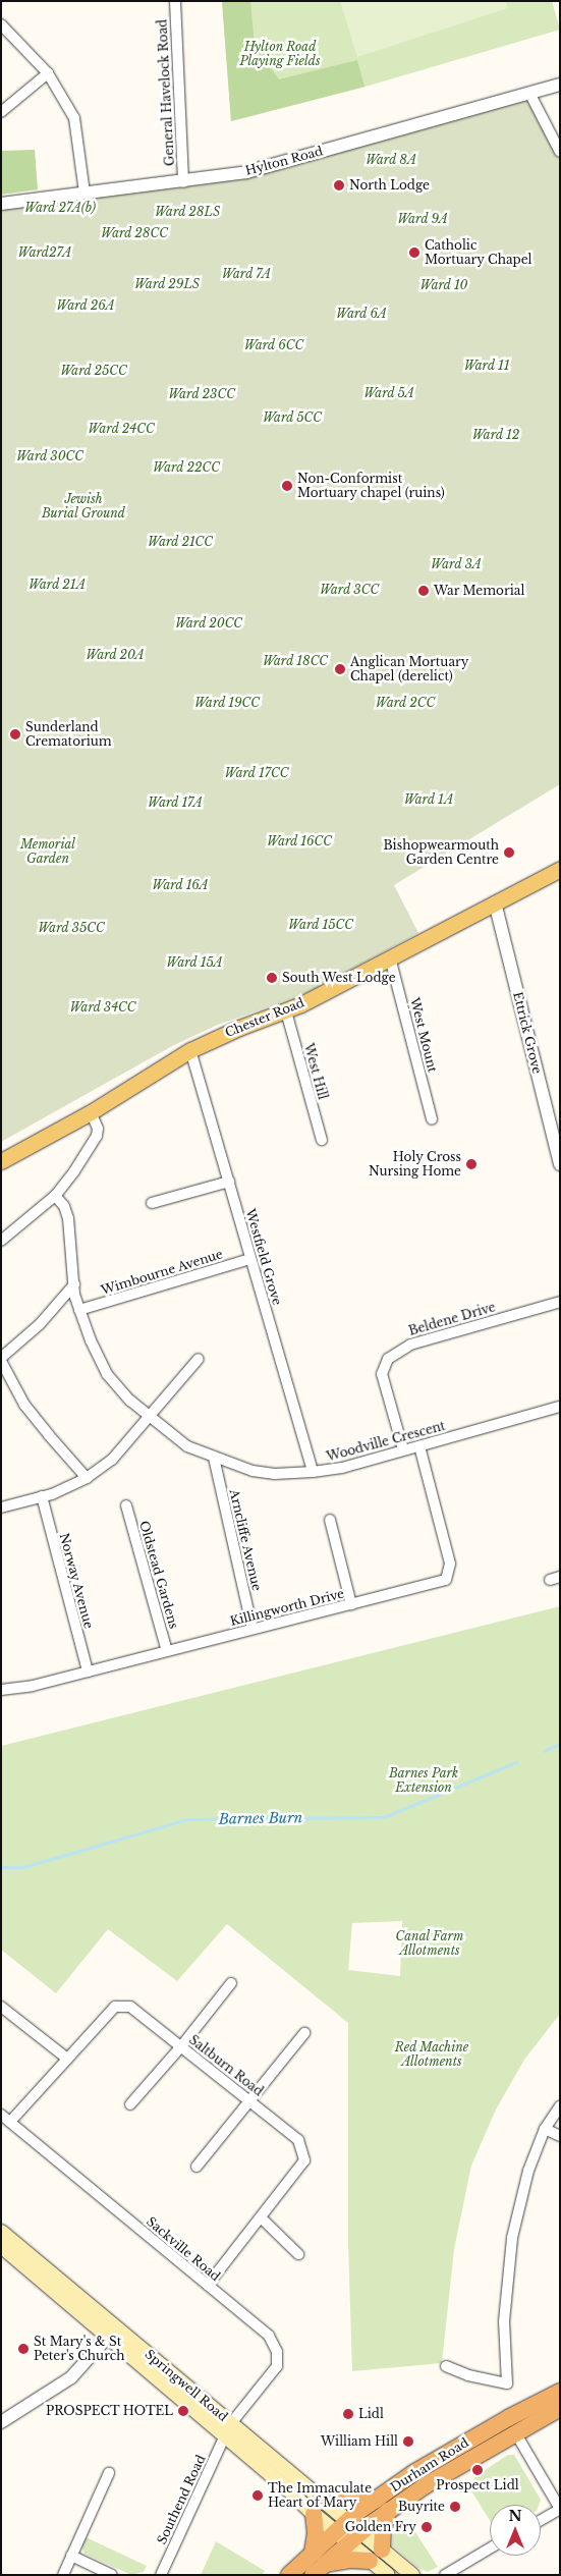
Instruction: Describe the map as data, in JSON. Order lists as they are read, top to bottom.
{
  "streets": {
    "highway": ["Durham Road"],
    "main road": ["Chester Road", "Springwell Road"],
    "street": [
      "General Havelock Road",
      "Hylton Road",
      "Ettrick Grove",
      "West Mount",
      "West Hill",
      "Westfield Grove",
      "Wimbourne Avenue",
      "Beldene Drive",
      "Woodville Crescent",
      "Arncliffe Avenue",
      "Oldstead Gardens",
      "Norway Avenue",
      "Killingworth Drive",
      "Saltburn Road",
      "Sackville Road",
      "Southend Road"
    ]
  },
  "crossings": [
    ["General Havelock Road", "Hylton Road"],
    ["Chester Road", "Ettrick Grove"],
    ["Chester Road", "West Mount"],
    ["Chester Road", "West Hill"],
    ["Chester Road", "Westfield Grove"],
    ["Westfield Grove", "Wimbourne Avenue"],
    ["Westfield Grove", "Woodville Crescent"],
    ["Wimbourne Avenue", "Woodville Crescent"],
    ["Beldene Drive", "Woodville Crescent"],
    ["Woodville Crescent", "Arncliffe Avenue"],
    ["Woodville Crescent", "Killingworth Drive"],
    ["Arncliffe Avenue", "Killingworth Drive"],
    ["Oldstead Gardens", "Killingworth Drive"],
    ["Norway Avenue", "Killingworth Drive"],
    ["Saltburn Road", "Sackville Road"],
    ["Sackville Road", "Springwell Road"],
    ["Sackville Road", "Southend Road"],
    ["Springwell Road", "Durham Road"],
    ["Springwell Road", "Southend Road"]
  ],
  "water": ["Barnes Burn"],
  "parks": [
    "Hylton Road Playing Fields",
    "Ward 8A",
    "Ward 27A(b)",
    "Ward 28LS",
    "Ward 9A",
    "Ward 28CC",
    "Ward27A",
    "Ward 7A",
    "Ward 29LS",
    "Ward 10",
    "Ward 26A",
    "Ward 6A",
    "Ward 6CC",
    "Ward 11",
    "Ward 25CC",
    "Ward 5A",
    "Ward 23CC",
    "Ward 5CC",
    "Ward 24CC",
    "Ward 12",
    "Ward 30CC",
    "Ward 22CC",
    "Jewish Burial Ground",
    "Ward 21CC",
    "Ward 3A",
    "Ward 21A",
    "Ward 3CC",
    "Ward 20CC",
    "Ward 20A",
    "Ward 18CC",
    "Ward 19CC",
    "Ward 2CC",
    "Ward 17CC",
    "Ward 1A",
    "Ward 17A",
    "Ward 16CC",
    "Memorial Garden",
    "Ward 16A",
    "Ward 15CC",
    "Ward 35CC",
    "Ward 15A",
    "Ward 34CC",
    "Barnes Park Extension",
    "Canal Farm Allotments",
    "Red Machine Allotments"
  ],
  "places": [
    "North Lodge",
    "Catholic Mortuary Chapel",
    "Non-Conformist Mortuary chapel (ruins)",
    "War Memorial",
    "Anglican Mortuary Chapel (derelict)",
    "Sunderland Crematorium",
    "Bishopwearmouth Garden Centre",
    "South West Lodge",
    "Holy Cross Nursing Home",
    "St Mary's & St Peter's Church",
    "PROSPECT HOTEL",
    "Lidl",
    "William Hill",
    "Prospect Lidl",
    "The Immaculate Heart of Mary",
    "Buyrite",
    "Golden Fry"
  ],
  "north": "top"
}
